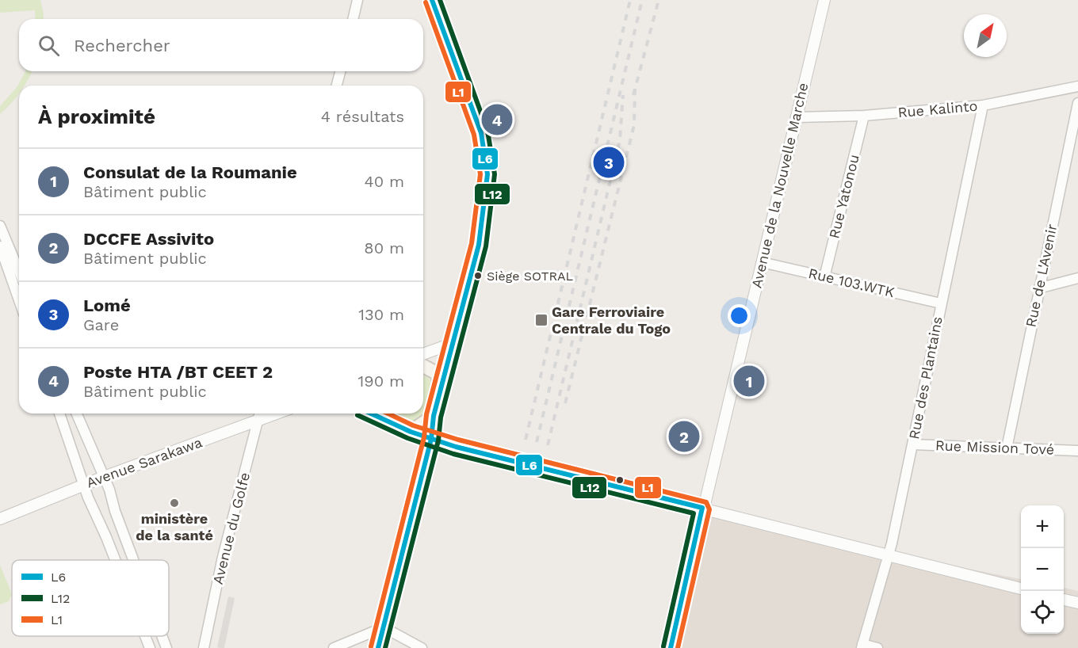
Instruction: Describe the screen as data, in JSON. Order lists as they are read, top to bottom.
{
  "streets": {
    "street": [
      "Rue Kalinto",
      "Avenue de la Nouvelle Marche",
      "Rue Yatonou",
      "Rue de L'Avenir",
      "Rue 103.WTK",
      "Rue des Plantains",
      "Rue Mission Tové",
      "Avenue Sarakawa",
      "Avenue du Golfe"
    ]
  },
  "crossings": [
    ["Rue Kalinto", "Avenue de la Nouvelle Marche"],
    ["Rue Kalinto", "Rue Yatonou"],
    ["Rue Kalinto", "Rue des Plantains"],
    ["Avenue de la Nouvelle Marche", "Rue 103.WTK"],
    ["Rue Yatonou", "Rue 103.WTK"],
    ["Rue de L'Avenir", "Rue Mission Tové"],
    ["Rue 103.WTK", "Rue des Plantains"],
    ["Rue des Plantains", "Rue Mission Tové"],
    ["Avenue Sarakawa", "Avenue du Golfe"]
  ],
  "places": {
    "other": ["Siège SOTRAL", "ministère de la santé"],
    "transit": ["Gare Ferroviaire Centrale du Togo"]
  },
  "lines": ["transit line L6", "transit line L12", "transit line L1"],
  "legend": ["L6", "L12", "L1"],
  "north": "top right",
  "page": {
    "search": "Rechercher",
    "heading": ["À proximité", "4 résultats"],
    "pins": [
      "4",
      "3",
      "1",
      "2"
    ],
    "list": [
      {
        "mark": "1",
        "name": "Consulat de la Roumanie",
        "note": "Bâtiment public",
        "value": "40 m"
      },
      {
        "mark": "2",
        "name": "DCCFE Assivito",
        "note": "Bâtiment public",
        "value": "80 m"
      },
      {
        "mark": "3",
        "name": "Lomé",
        "note": "Gare",
        "value": "130 m"
      },
      {
        "mark": "4",
        "name": "Poste HTA /BT CEET 2",
        "note": "Bâtiment public",
        "value": "190 m"
      }
    ],
    "map_buttons": ["+", "−"]
  }
}
